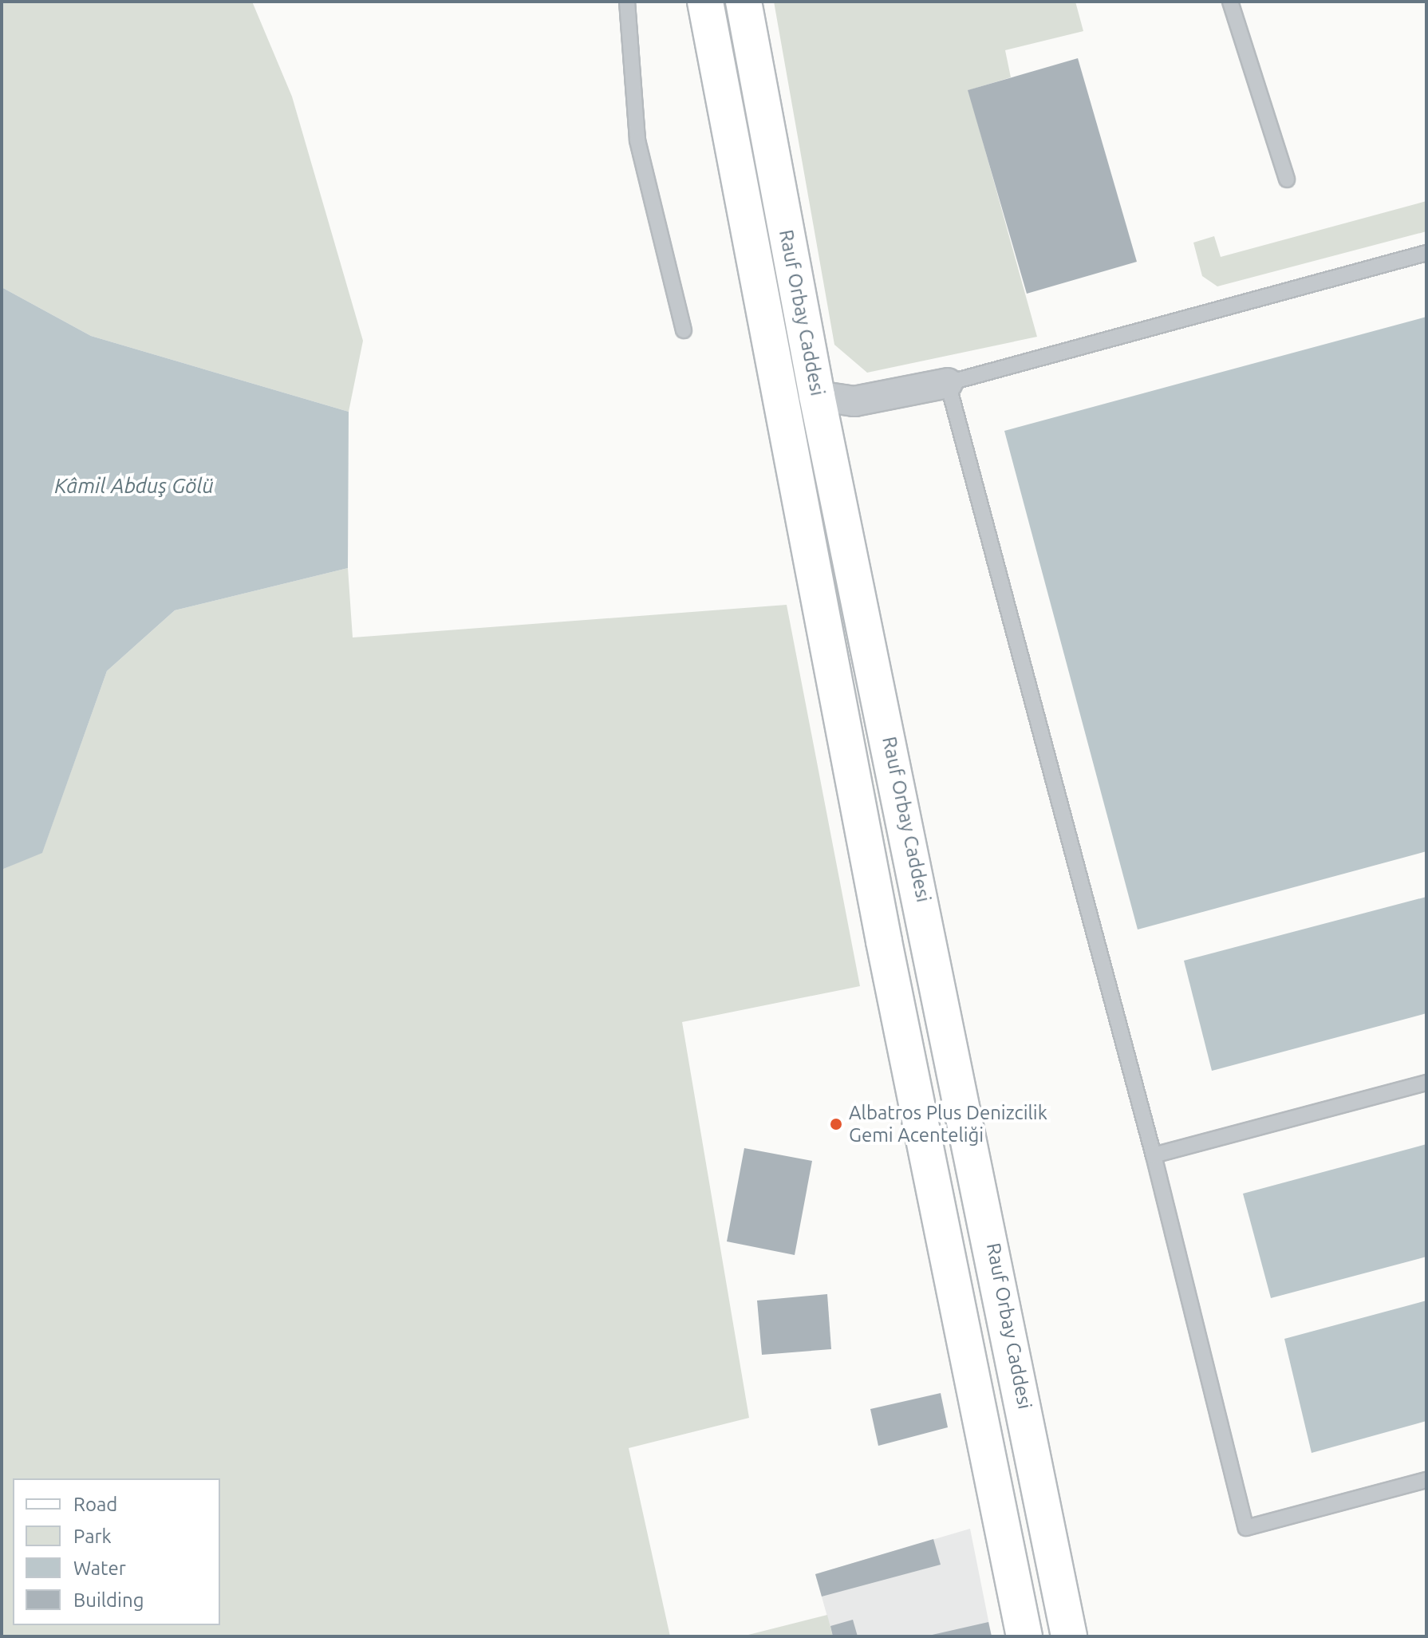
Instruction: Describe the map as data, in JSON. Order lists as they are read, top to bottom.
{
  "streets": {
    "main road": ["Rauf Orbay Caddesi"]
  },
  "water": ["Kâmil Abduş Gölü"],
  "places": ["Albatros Plus Denizcilik Gemi Acenteliği"],
  "legend": [
    "Road",
    "Park",
    "Water",
    "Building"
  ]
}
